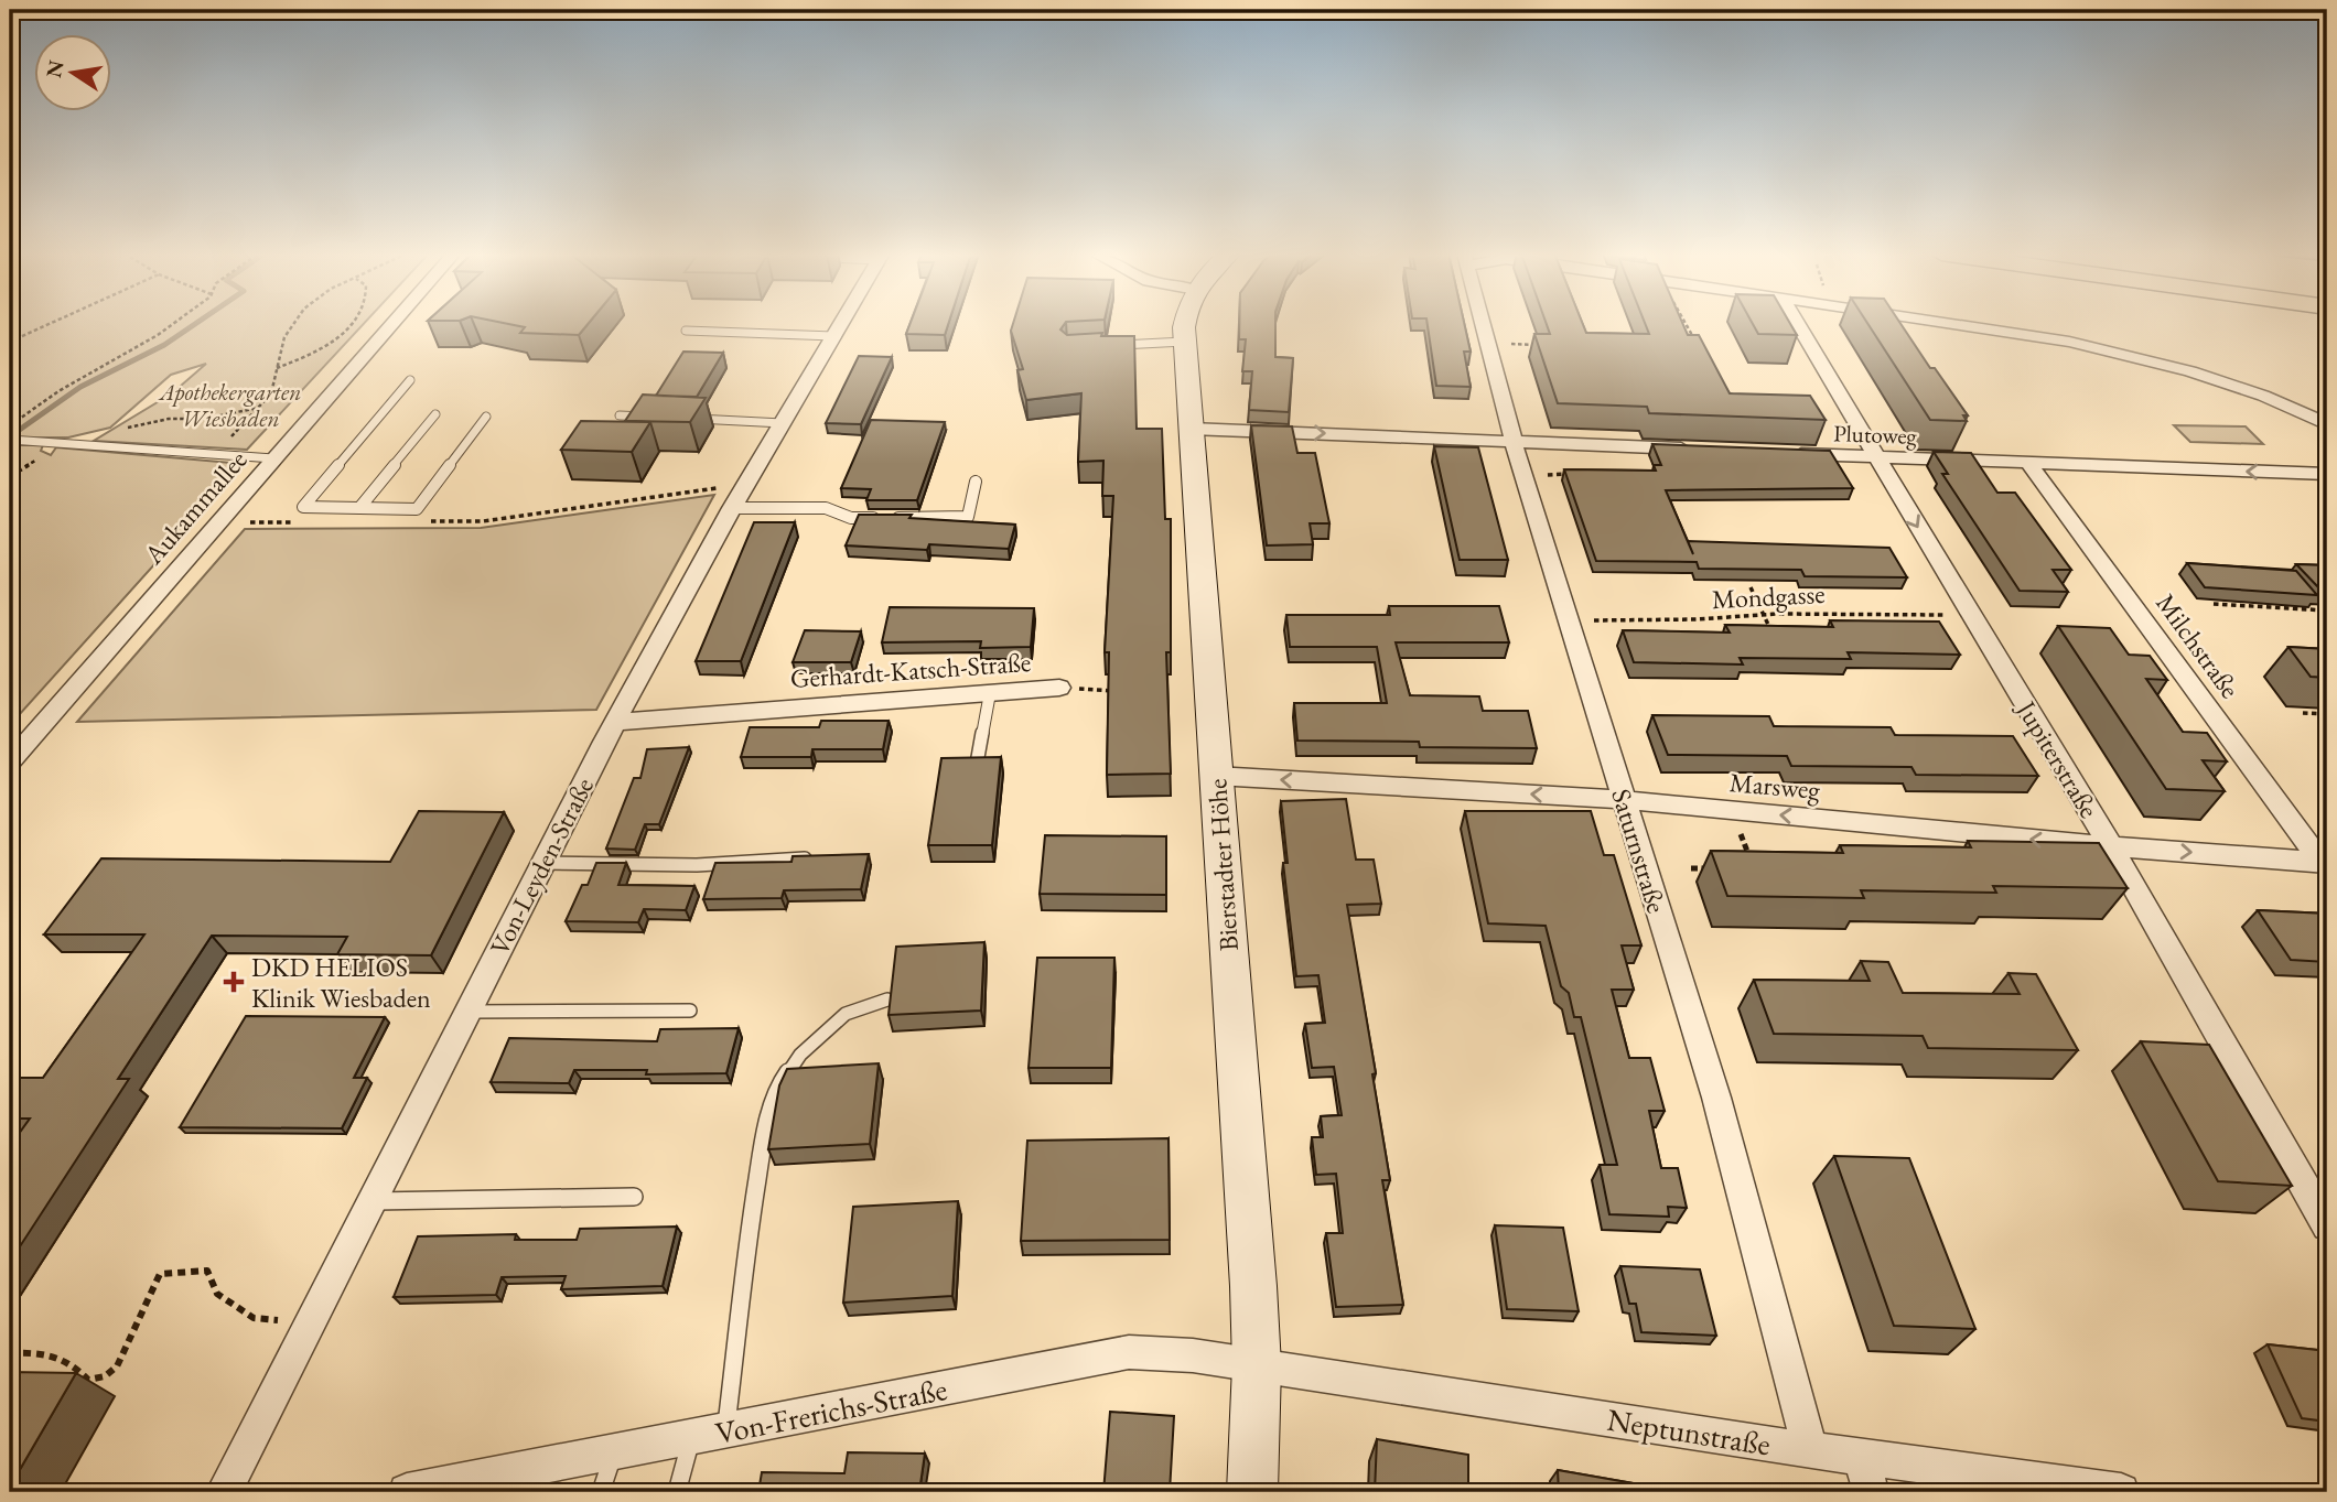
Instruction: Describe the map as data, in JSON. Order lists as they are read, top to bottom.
{
  "streets": {
    "main road": ["Bierstadter Höhe"],
    "street": [
      "Plutoweg",
      "Aukammallee",
      "Milchstraße",
      "Gerhardt-Katsch-Straße",
      "Jupiterstraße",
      "Marsweg",
      "Saturnstraße",
      "Von-Leyden-Straße",
      "Von-Frerichs-Straße",
      "Neptunstraße"
    ],
    "path": ["Mondgasse"]
  },
  "crossings": [
    ["Plutoweg", "Milchstraße"],
    ["Plutoweg", "Jupiterstraße"],
    ["Mondgasse", "Jupiterstraße"],
    ["Mondgasse", "Saturnstraße"],
    ["Milchstraße", "Marsweg"],
    ["Gerhardt-Katsch-Straße", "Von-Leyden-Straße"],
    ["Jupiterstraße", "Marsweg"],
    ["Marsweg", "Saturnstraße"],
    ["Marsweg", "Bierstadter Höhe"],
    ["Saturnstraße", "Neptunstraße"],
    ["Bierstadter Höhe", "Von-Frerichs-Straße"],
    ["Bierstadter Höhe", "Neptunstraße"],
    ["Von-Frerichs-Straße", "Neptunstraße"]
  ],
  "parks": ["Apothekergarten Wiesbaden"],
  "places": {
    "health": ["DKD HELIOS Klinik Wiesbaden"]
  },
  "north": "left"
}
